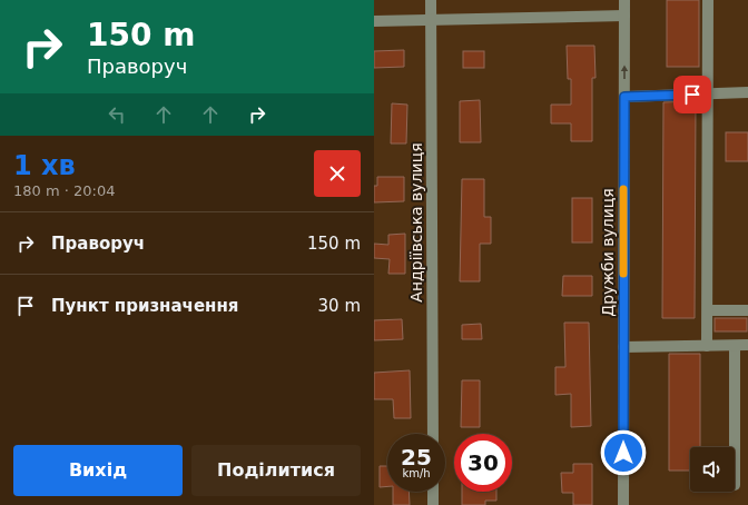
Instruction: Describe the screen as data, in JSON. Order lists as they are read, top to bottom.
{
  "streets": {
    "street": ["Андріївська вулиця", "Дружби вулиця"]
  },
  "page": {
    "turn": ["150 m", "Праворуч"],
    "heading": ["1 хв", "180 m · 20:04"],
    "list": [
      {
        "name": "Праворуч",
        "value": "150 m"
      },
      {
        "name": "Пункт призначення",
        "value": "30 m"
      }
    ],
    "speed": "25 km/h",
    "limit": "30",
    "buttons": ["Вихід", "Поділитися"]
  }
}
